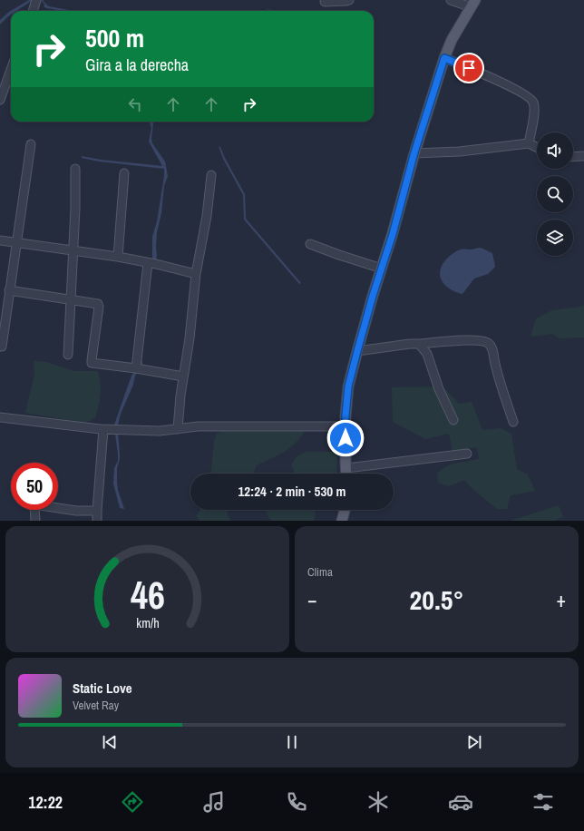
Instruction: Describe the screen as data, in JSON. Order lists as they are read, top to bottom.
{
  "page": {
    "turn": ["500 m", "Gira a la derecha"],
    "limit": "50",
    "trip": "12:24 · 2 min · 530 m",
    "tile": "Clima",
    "heat": ["−", "20.5°", "+"],
    "song": ["Static Love", "Velvet Ray"],
    "tabs": "12:22",
    "gauge": ["46", "km/h"]
  }
}
